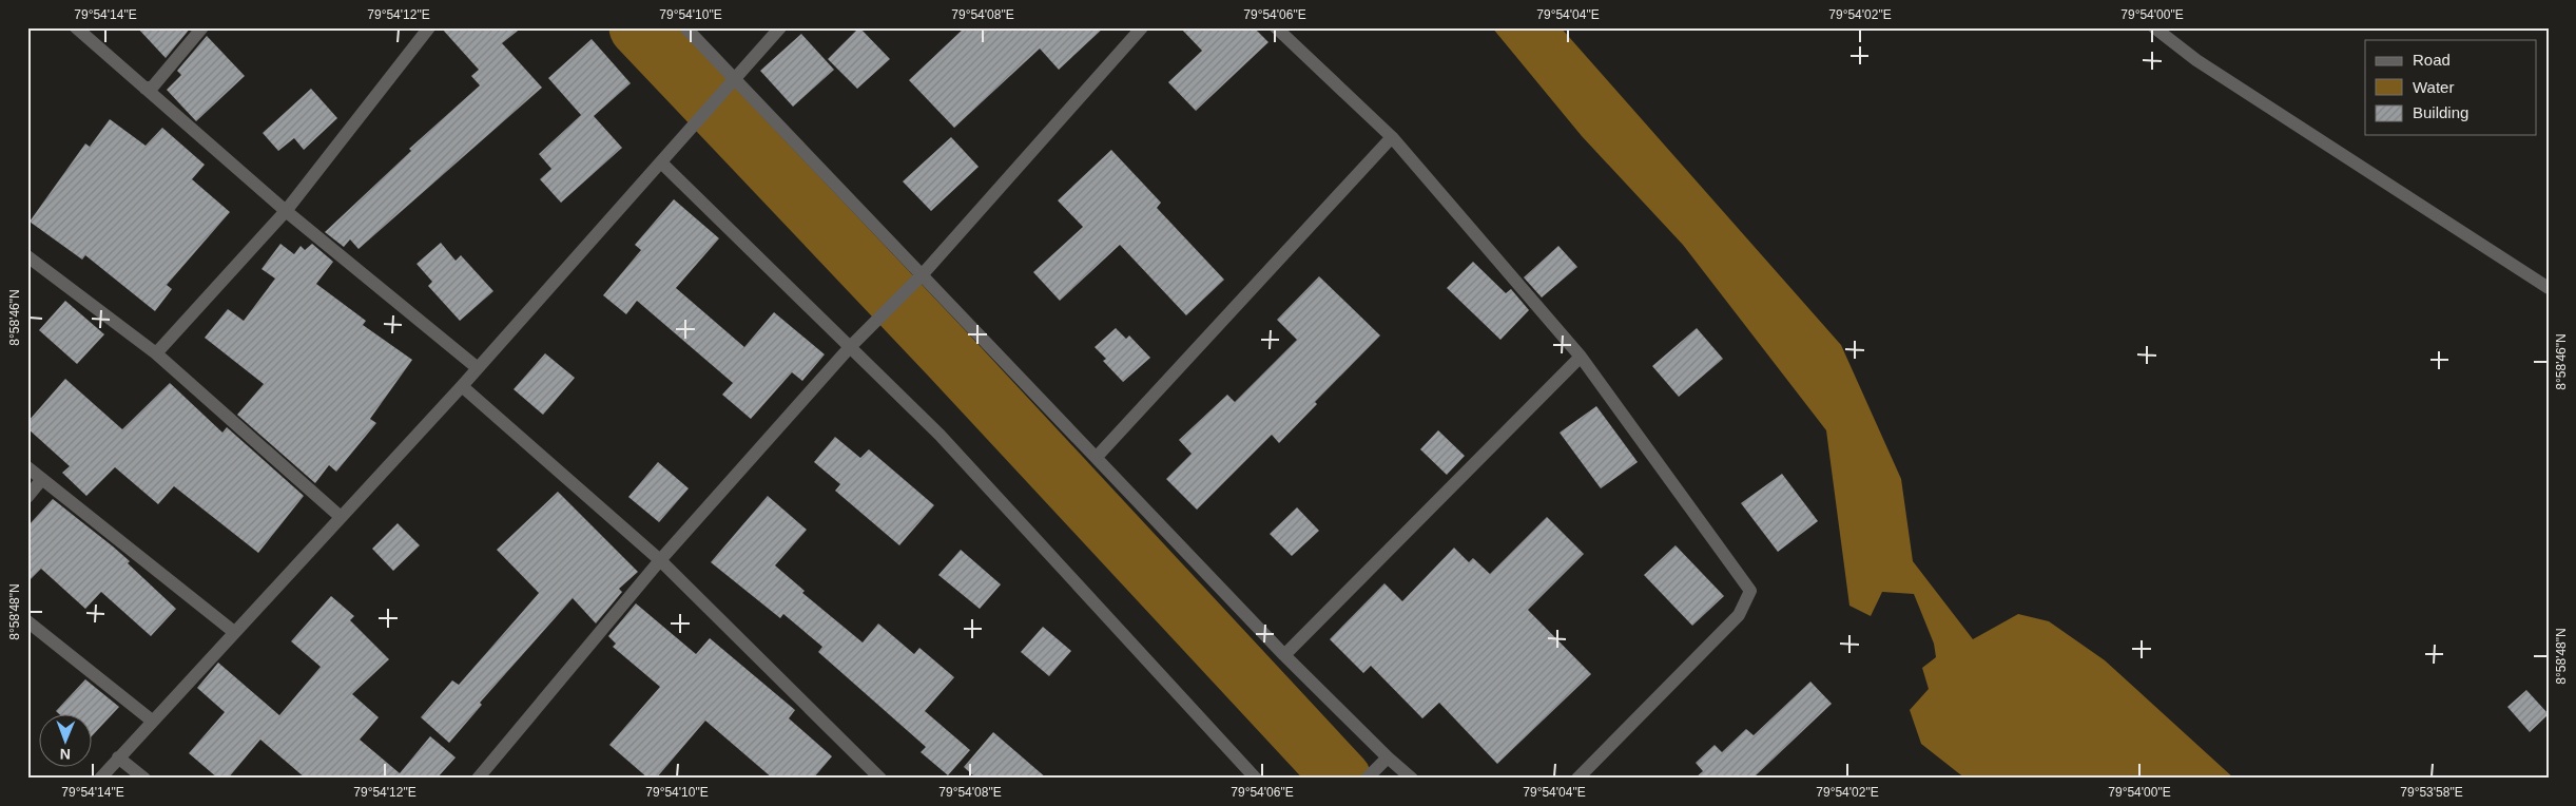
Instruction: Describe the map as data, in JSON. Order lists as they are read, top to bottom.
{
  "legend": ["Road", "Water", "Building"],
  "north": "bottom",
  "coordinates": [
    "79°54'14\"E",
    "79°54'12\"E",
    "79°54'10\"E",
    "79°54'08\"E",
    "79°54'06\"E",
    "79°54'04\"E",
    "79°54'02\"E",
    "79°54'00\"E",
    "8°58'46\"N",
    "8°58'48\"N",
    "79°53'58\"E"
  ]
}
